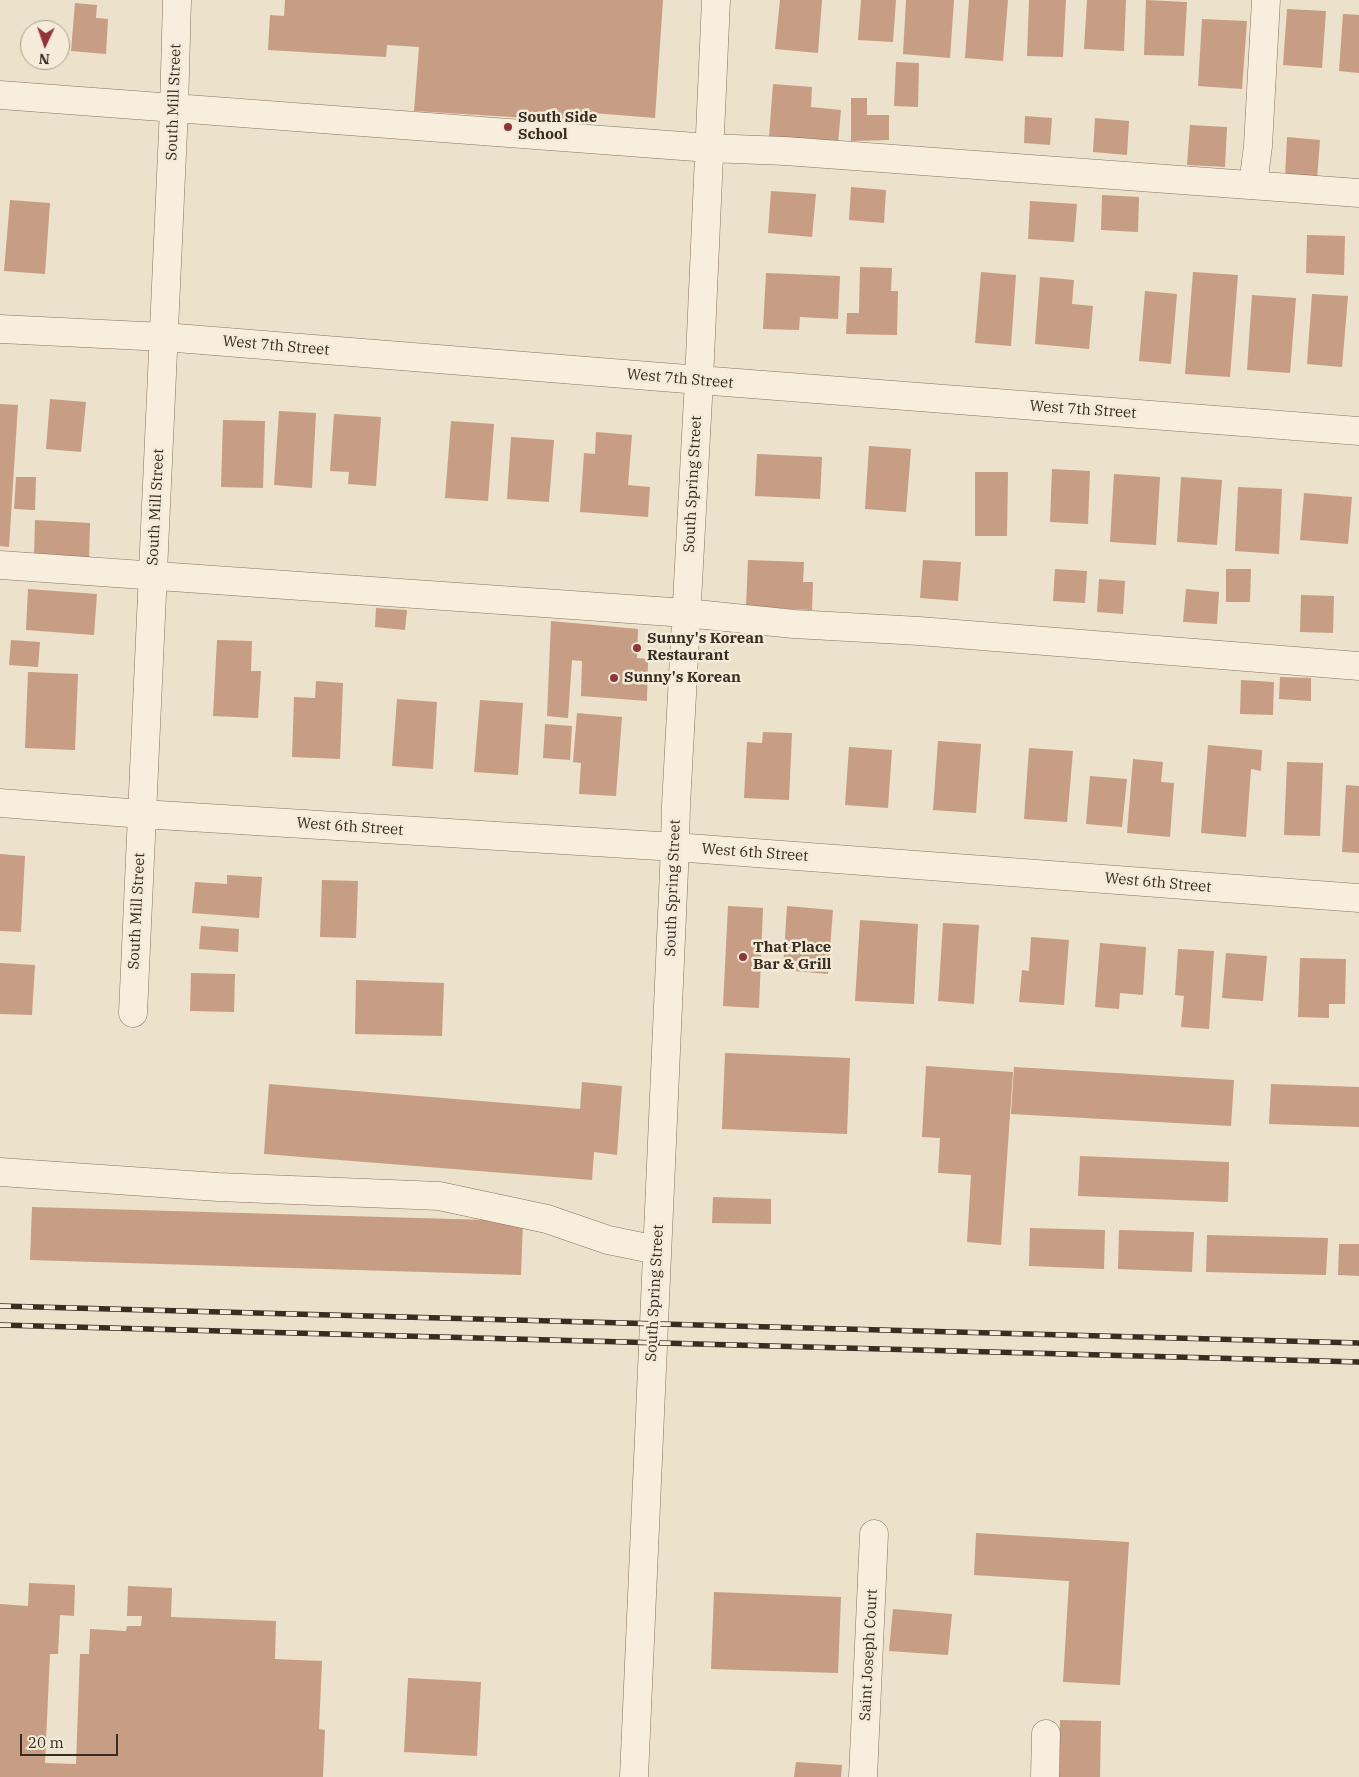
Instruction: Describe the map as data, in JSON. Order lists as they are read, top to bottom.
{
  "streets": {
    "street": [
      "South Mill Street",
      "West 7th Street",
      "South Spring Street",
      "West 6th Street",
      "Saint Joseph Court"
    ]
  },
  "crossings": [
    ["South Mill Street", "West 7th Street"],
    ["South Mill Street", "West 6th Street"],
    ["West 7th Street", "South Spring Street"],
    ["South Spring Street", "West 6th Street"]
  ],
  "places": [
    "South Side School",
    "Sunny's Korean Restaurant",
    "Sunny's Korean",
    "That Place Bar & Grill"
  ],
  "scale_bar": "20 m",
  "north": "bottom"
}
